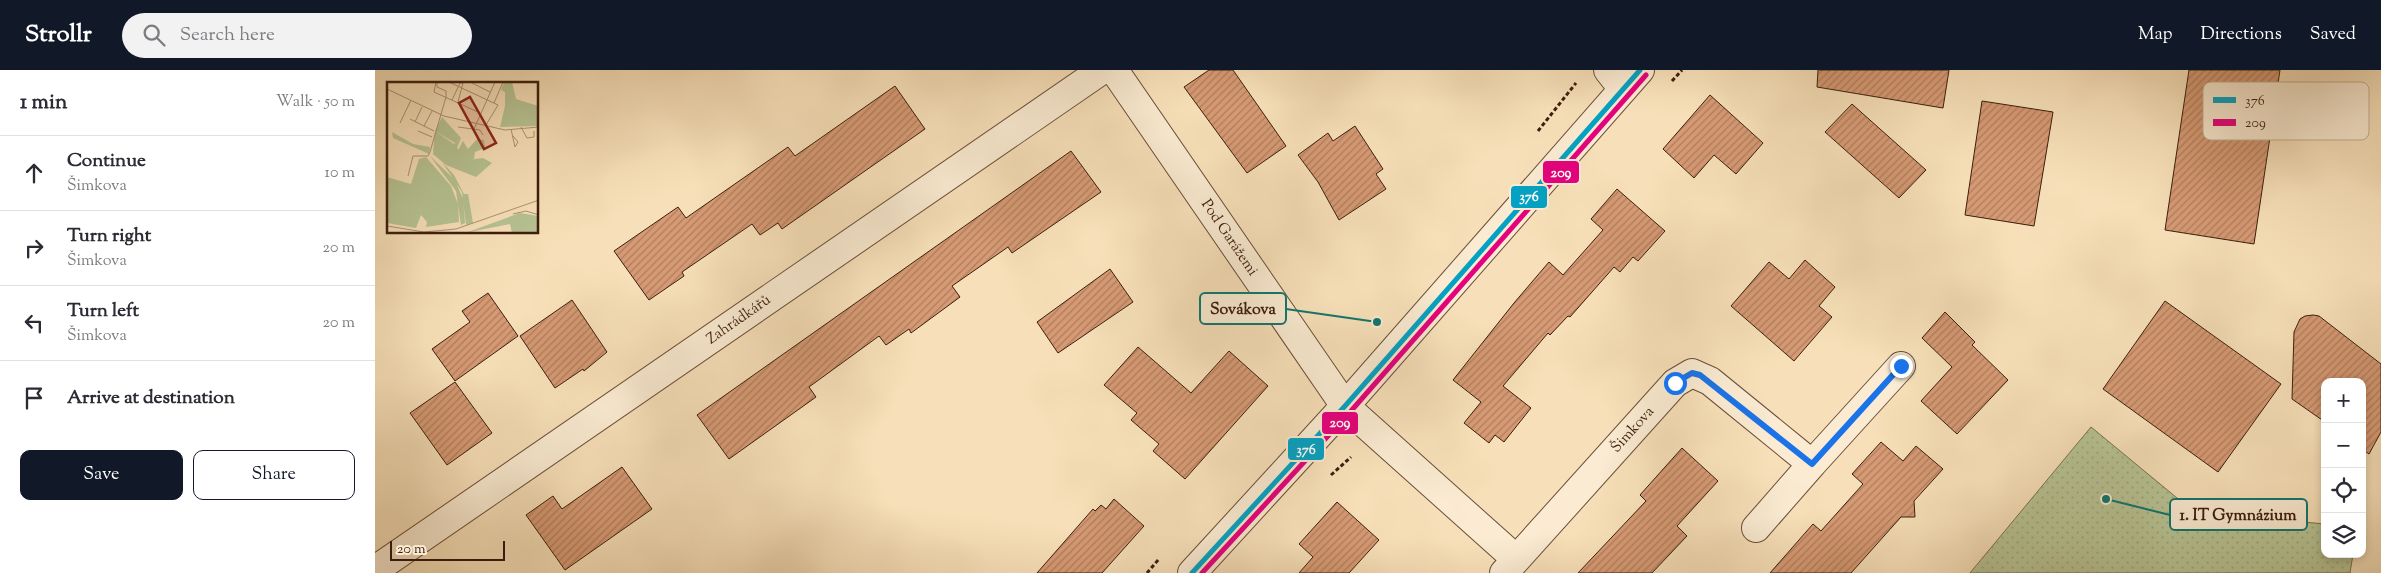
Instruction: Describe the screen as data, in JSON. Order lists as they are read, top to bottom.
{
  "streets": {
    "street": ["Pod Garážemi", "Zahrádkářů", "Šimkova"]
  },
  "crossings": [
    ["Pod Garážemi", "Šimkova"]
  ],
  "places": ["Sovákova", "1. IT Gymnázium"],
  "lines": ["transit line 376", "transit line 209"],
  "legend": ["376", "209"],
  "scale_bar": "20 m",
  "page": {
    "header": "Strollr",
    "search": "Search here",
    "nav": ["Map", "Directions", "Saved"],
    "heading": ["1 min", "Walk · 50 m"],
    "list": [
      ["Continue", "Šimkova", "10 m"],
      ["Turn right", "Šimkova", "20 m"],
      ["Turn left", "Šimkova", "20 m"],
      "Arrive at destination"
    ],
    "map_buttons": ["+", "−"],
    "buttons": ["Save", "Share"],
    "scale": "20 m"
  }
}
